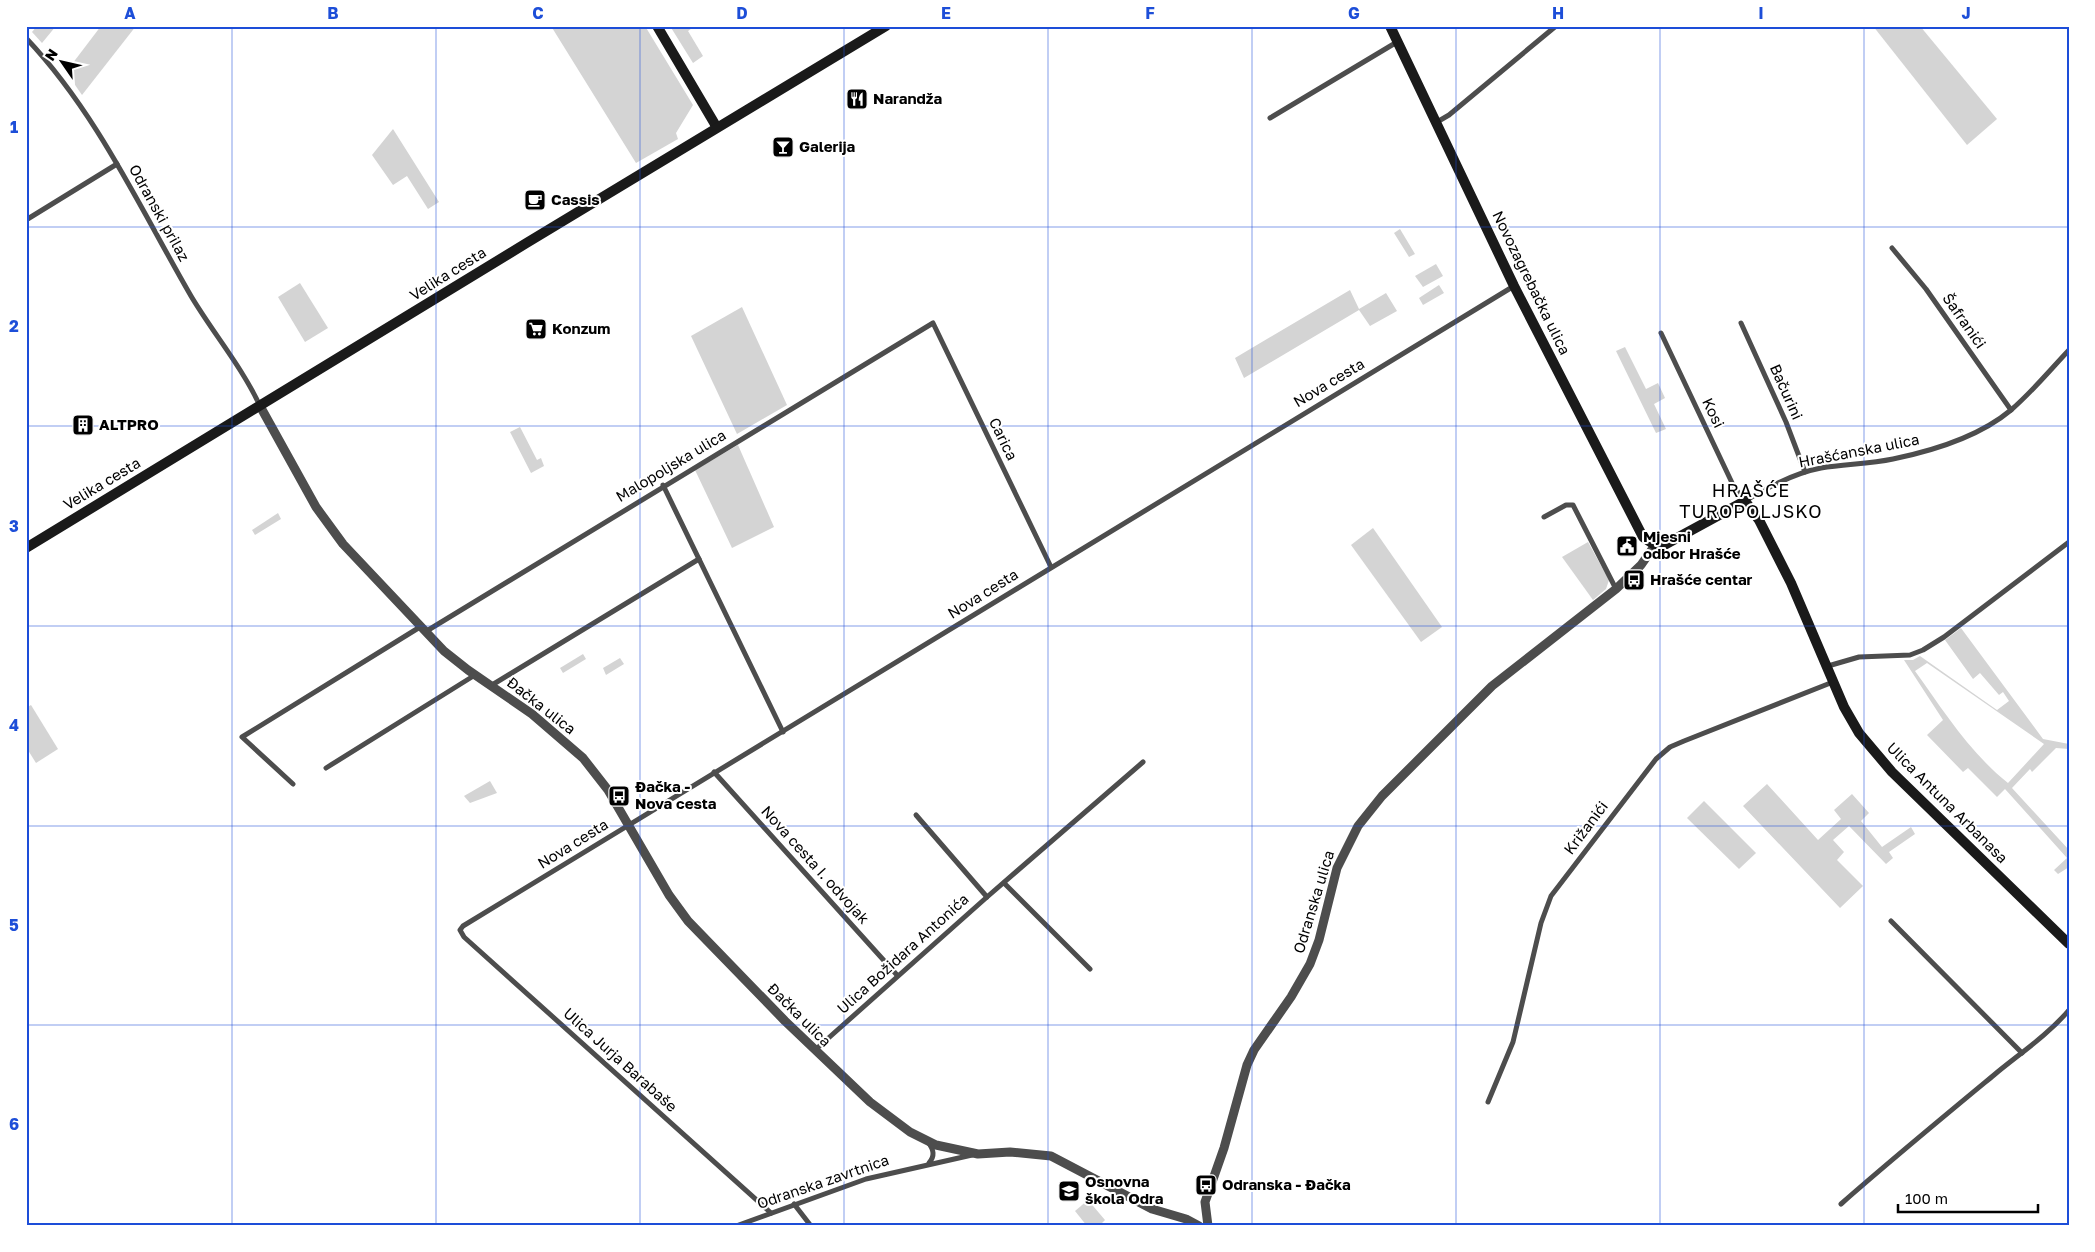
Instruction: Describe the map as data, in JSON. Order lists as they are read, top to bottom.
{
  "streets": {
    "main road": ["Velika cesta", "Novozagrebačka ulica", "Ulica Antuna Arbanasa"],
    "street": [
      "Odranski prilaz",
      "Šafranići",
      "Nova cesta",
      "Bačurini",
      "Kosi",
      "Carica",
      "Hrašćanska ulica",
      "Malopoljska ulica",
      "Đačka ulica",
      "Križanići",
      "Nova cesta I. odvojak",
      "Odranska ulica",
      "Ulica Božidara Antonića",
      "Ulica Jurja Barabaše",
      "Odranska zavrtnica"
    ]
  },
  "crossings": [
    ["Odranski prilaz", "Velika cesta"],
    ["Odranski prilaz", "Đačka ulica"],
    ["Velika cesta", "Đačka ulica"],
    ["Novozagrebačka ulica", "Nova cesta"],
    ["Novozagrebačka ulica", "Odranska ulica"],
    ["Šafranići", "Hrašćanska ulica"],
    ["Nova cesta", "Carica"],
    ["Nova cesta", "Đačka ulica"],
    ["Nova cesta", "Nova cesta I. odvojak"],
    ["Nova cesta", "Ulica Jurja Barabaše"],
    ["Bačurini", "Hrašćanska ulica"],
    ["Kosi", "Hrašćanska ulica"],
    ["Kosi", "Ulica Antuna Arbanasa"],
    ["Carica", "Malopoljska ulica"],
    ["Hrašćanska ulica", "Ulica Antuna Arbanasa"],
    ["Malopoljska ulica", "Đačka ulica"],
    ["Đačka ulica", "Ulica Božidara Antonića"],
    ["Đačka ulica", "Odranska zavrtnica"],
    ["Ulica Antuna Arbanasa", "Križanići"],
    ["Nova cesta I. odvojak", "Ulica Božidara Antonića"],
    ["Ulica Jurja Barabaše", "Odranska zavrtnica"]
  ],
  "districts": ["HRAŠĆE TUROPOLJSKO"],
  "places": {
    "restaurant": ["Narandža"],
    "bar": ["Galerija"],
    "cafe": ["Cassis"],
    "supermarket": ["Konzum"],
    "building": ["ALTPRO"],
    "public building": ["Mjesni odbor Hrašće"],
    "bus stop": ["Hrašće centar", "Đačka - Nova cesta", "Odranska - Đačka"],
    "school or university": ["Osnovna škola Odra"]
  },
  "scale_bar": "100 m",
  "north": "top left",
  "grid": {
    "columns": [
      "A",
      "B",
      "C",
      "D",
      "E",
      "F",
      "G",
      "H",
      "I",
      "J"
    ],
    "rows": [
      "1",
      "2",
      "3",
      "4",
      "5",
      "6"
    ]
  }
}
